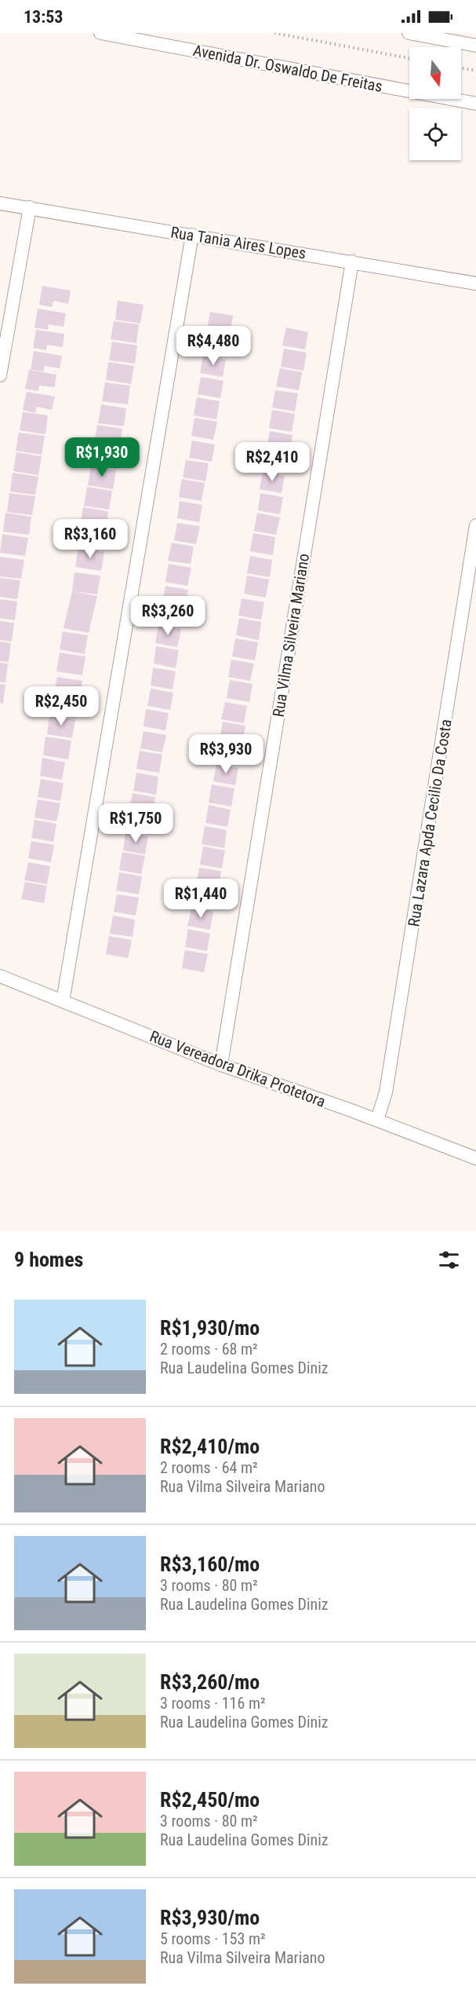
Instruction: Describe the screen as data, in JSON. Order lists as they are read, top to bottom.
{
  "streets": {
    "street": [
      "Avenida Dr. Oswaldo De Freitas",
      "Rua Tania Aires Lopes",
      "Rua Vilma Silveira Mariano",
      "Rua Lazara Apda Cecilio Da Costa",
      "Rua Vereadora Drika Protetora"
    ]
  },
  "crossings": [
    ["Rua Tania Aires Lopes", "Rua Vilma Silveira Mariano"],
    ["Rua Vilma Silveira Mariano", "Rua Vereadora Drika Protetora"],
    ["Rua Lazara Apda Cecilio Da Costa", "Rua Vereadora Drika Protetora"]
  ],
  "north": "bottom",
  "page": {
    "status": "13:53",
    "price": [
      "R$4,480",
      "R$1,930",
      "R$2,410",
      "R$3,160",
      "R$3,260",
      "R$2,450",
      "R$3,930",
      "R$1,750",
      "R$1,440"
    ],
    "heading": "9 homes",
    "list": [
      {
        "name": "R$1,930/mo",
        "note": "2 rooms · 68 m² · Rua Laudelina Gomes Diniz"
      },
      {
        "name": "R$2,410/mo",
        "note": "2 rooms · 64 m² · Rua Vilma Silveira Mariano"
      },
      {
        "name": "R$3,160/mo",
        "note": "3 rooms · 80 m² · Rua Laudelina Gomes Diniz"
      },
      {
        "name": "R$3,260/mo",
        "note": "3 rooms · 116 m² · Rua Laudelina Gomes Diniz"
      },
      {
        "name": "R$2,450/mo",
        "note": "3 rooms · 80 m² · Rua Laudelina Gomes Diniz"
      },
      {
        "name": "R$3,930/mo",
        "note": "5 rooms · 153 m² · Rua Vilma Silveira Mariano"
      }
    ]
  }
}
